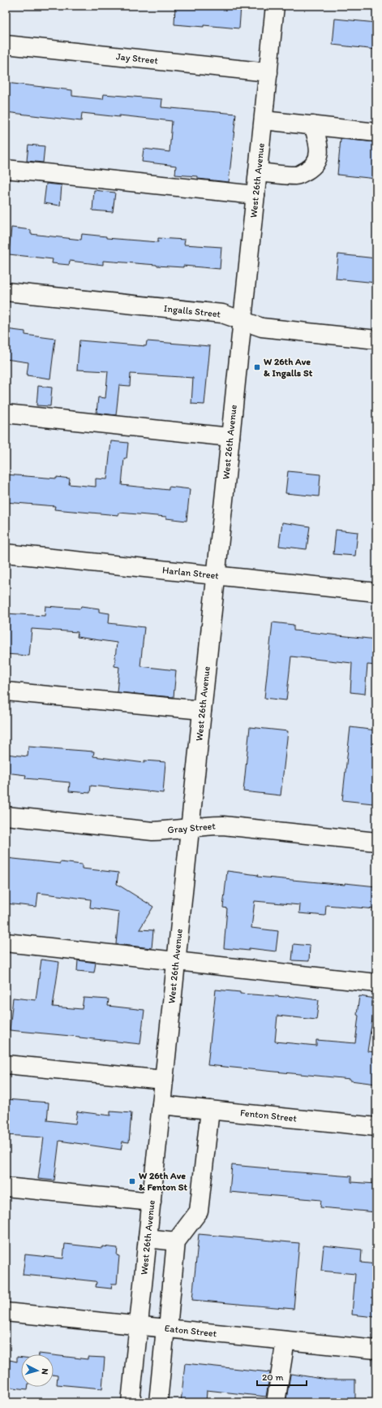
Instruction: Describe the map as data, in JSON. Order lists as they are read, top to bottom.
{
  "streets": {
    "street": [
      "Jay Street",
      "West 26th Avenue",
      "Ingalls Street",
      "Harlan Street",
      "Gray Street",
      "Fenton Street",
      "Eaton Street"
    ]
  },
  "crossings": [
    ["Jay Street", "West 26th Avenue"],
    ["West 26th Avenue", "Ingalls Street"],
    ["West 26th Avenue", "Harlan Street"],
    ["West 26th Avenue", "Gray Street"],
    ["West 26th Avenue", "Fenton Street"],
    ["West 26th Avenue", "Eaton Street"]
  ],
  "places": {
    "transit": ["W 26th Ave & Ingalls St", "W 26th Ave & Fenton St"]
  },
  "scale_bar": "20 m",
  "north": "right"
}
